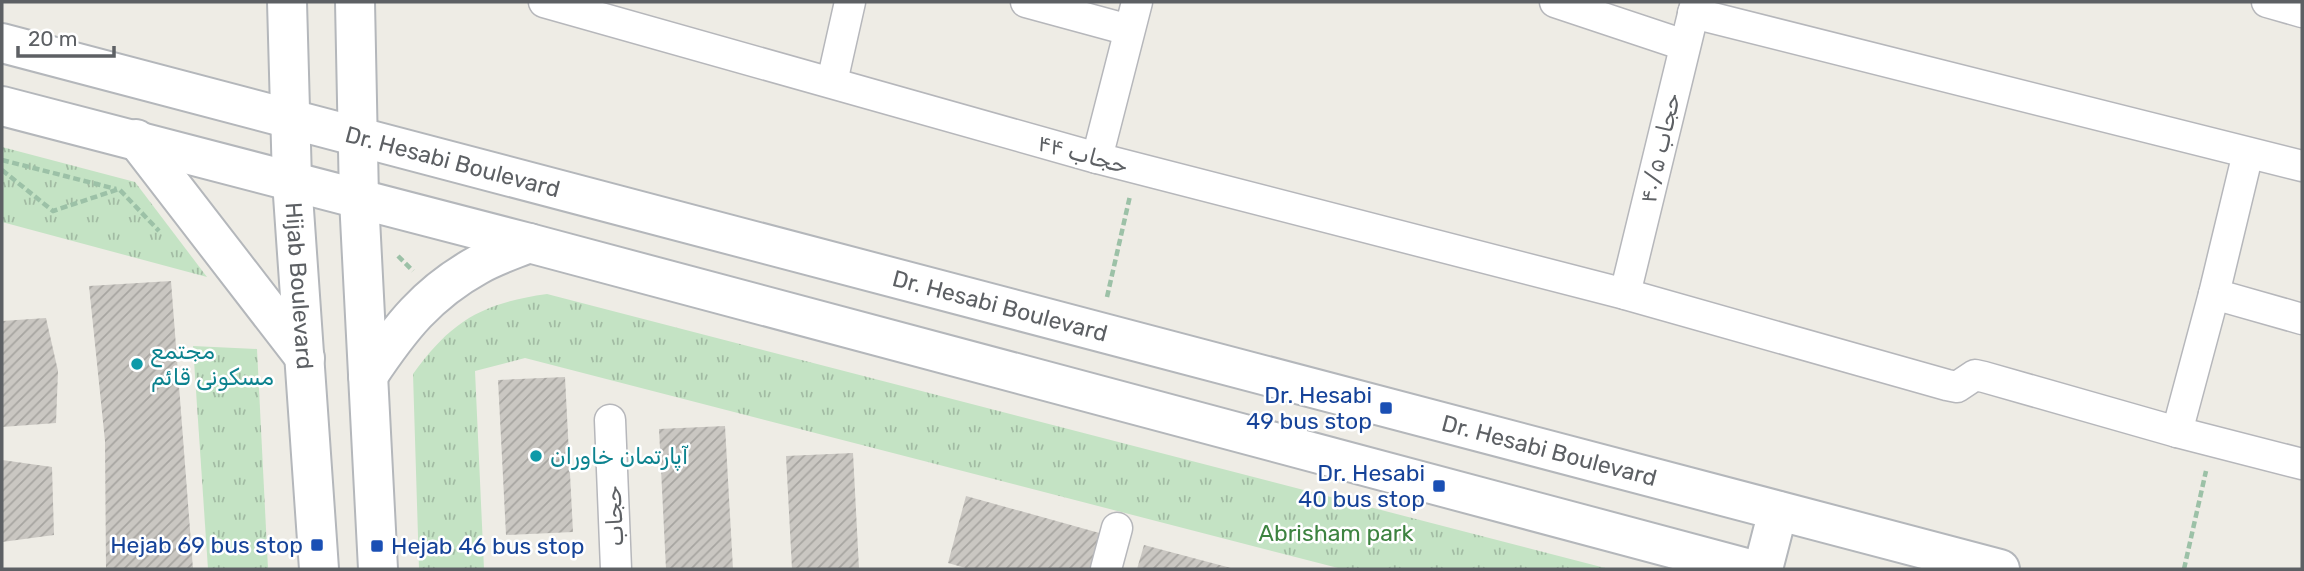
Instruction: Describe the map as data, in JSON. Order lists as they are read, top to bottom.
{
  "streets": {
    "main road": ["Dr. Hesabi Boulevard", "Hijab Boulevard"],
    "street": ["حجاب ۴۰/۵", "حجاب ۴۴", "حجاب"]
  },
  "crossings": [
    ["حجاب ۴۰/۵", "حجاب ۴۴"],
    ["Dr. Hesabi Boulevard", "Hijab Boulevard"]
  ],
  "parks": ["Abrisham park"],
  "places": {
    "other": ["مجتمع مسکونی قائم", "آپارتمان خاوران"],
    "transit": [
      "Dr. Hesabi 49 bus stop",
      "Dr. Hesabi 40 bus stop",
      "Hejab 69 bus stop",
      "Hejab 46 bus stop"
    ]
  },
  "scale_bar": "20 m"
}
